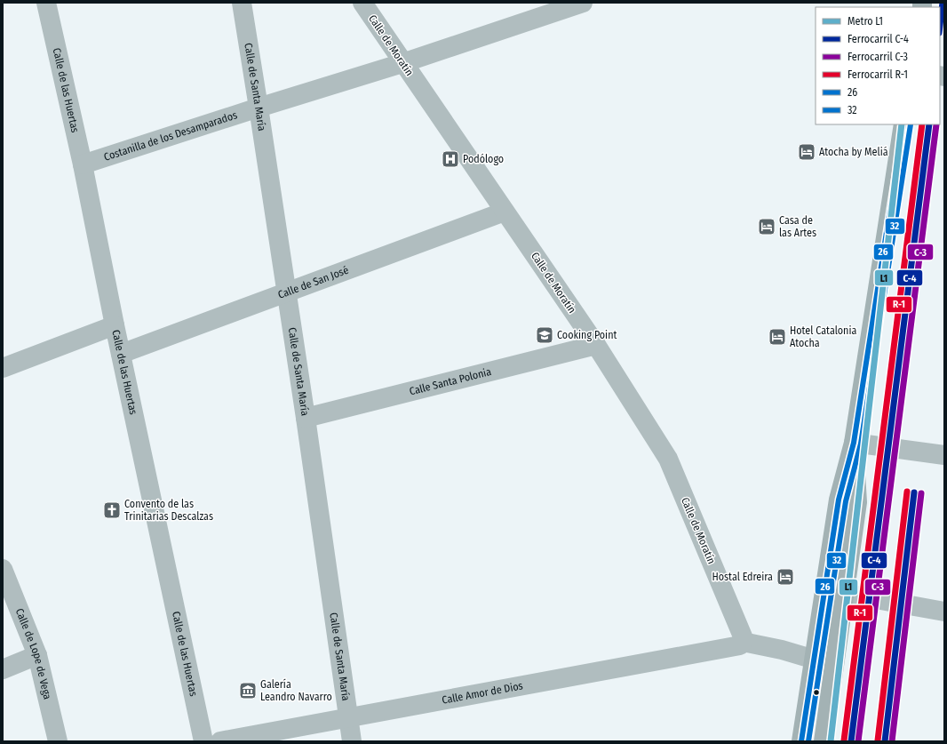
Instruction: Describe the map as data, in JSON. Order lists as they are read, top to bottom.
{
  "streets": {
    "street": [
      "Calle de Moratín",
      "Calle de Santa María",
      "Calle de las Huertas",
      "Costanilla de los Desamparados",
      "Calle de San José",
      "Calle Santa Polonia",
      "Calle de Lope de Vega",
      "Calle Amor de Dios"
    ]
  },
  "crossings": [
    ["Calle de Moratín", "Costanilla de los Desamparados"],
    ["Calle de Moratín", "Calle de San José"],
    ["Calle de Moratín", "Calle Santa Polonia"],
    ["Calle de Moratín", "Calle Amor de Dios"],
    ["Calle de Santa María", "Costanilla de los Desamparados"],
    ["Calle de Santa María", "Calle de San José"],
    ["Calle de Santa María", "Calle Santa Polonia"],
    ["Calle de Santa María", "Calle Amor de Dios"],
    ["Calle de las Huertas", "Costanilla de los Desamparados"],
    ["Calle de las Huertas", "Calle de San José"]
  ],
  "places": {
    "hotel": [
      "Atocha by Meliá",
      "Casa de las Artes",
      "Hotel Catalonia Atocha",
      "Hostal Edreira"
    ],
    "hospital": ["Podólogo"],
    "school or university": ["Cooking Point"],
    "church": ["Convento de las Trinitarias Descalzas"],
    "museum": ["Galería Leandro Navarro"]
  },
  "lines": [
    "rail line C-4",
    "metro line L1",
    "rail line C-3",
    "rail line R-1",
    "transit line 26",
    "transit line 32"
  ],
  "legend": [
    "Metro L1",
    "Ferrocarril C-4",
    "Ferrocarril C-3",
    "Ferrocarril R-1",
    "26",
    "32"
  ]
}
